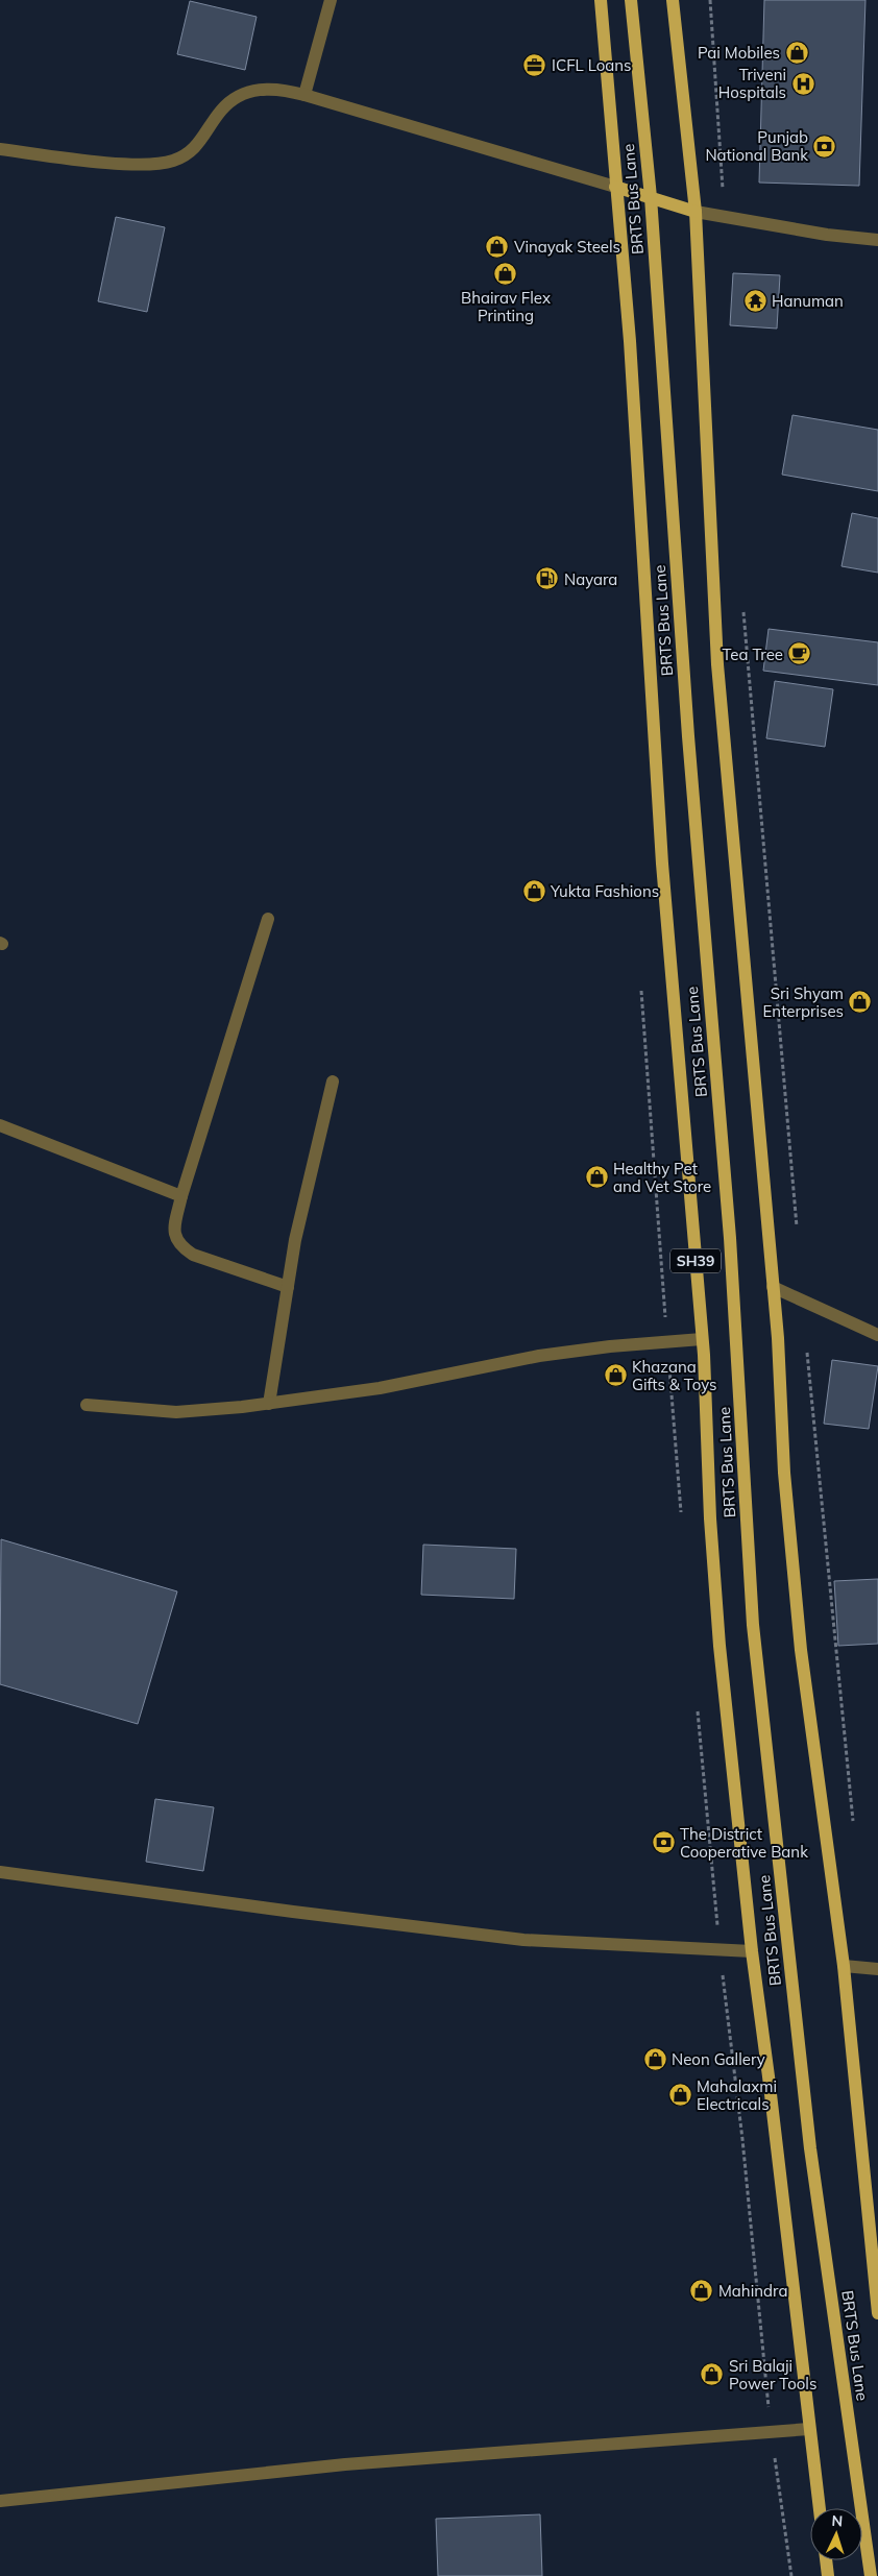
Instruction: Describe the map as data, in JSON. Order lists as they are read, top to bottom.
{
  "streets": {
    "main road": ["BRTS Bus Lane", "SH39"]
  },
  "places": {
    "shop": [
      "Pai Mobiles",
      "Vinayak Steels",
      "Bhairav Flex Printing",
      "Yukta Fashions",
      "Sri Shyam Enterprises",
      "Healthy Pet and Vet Store",
      "Khazana Gifts & Toys",
      "Neon Gallery",
      "Mahalaxmi Electricals",
      "Mahindra",
      "Sri Balaji Power Tools"
    ],
    "office": ["ICFL Loans"],
    "hospital": ["Triveni Hospitals"],
    "bank": ["Punjab National Bank", "The District Cooperative Bank"],
    "temple": ["Hanuman"],
    "fuel station": ["Nayara"],
    "cafe": ["Tea Tree"]
  },
  "north": "top"
}
